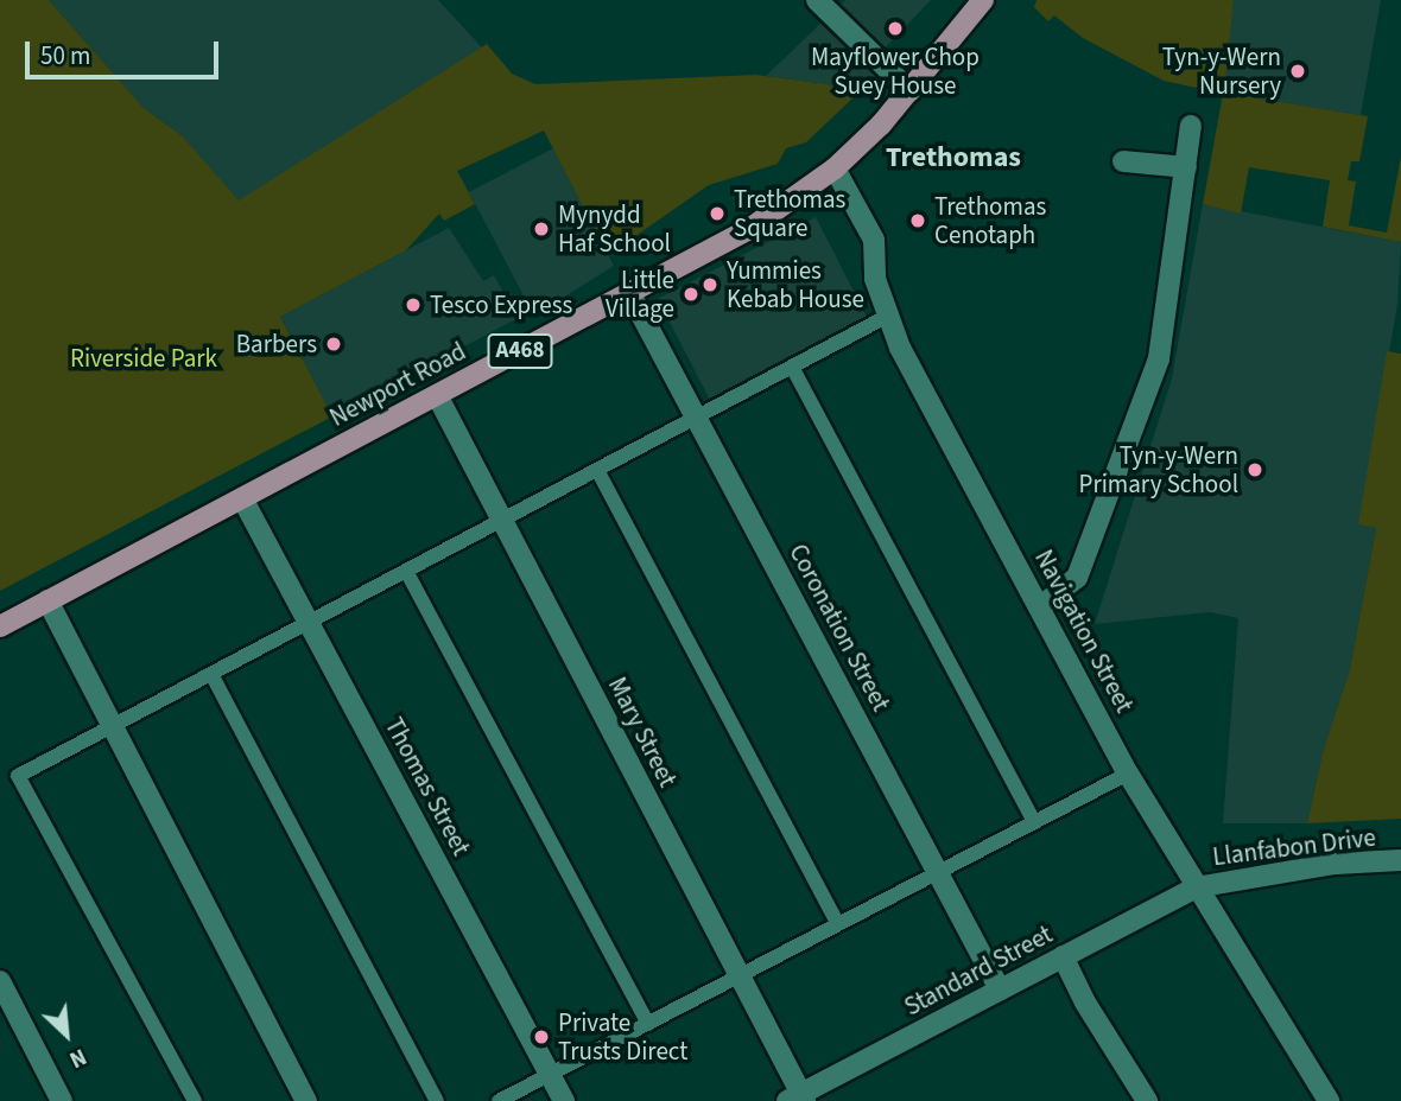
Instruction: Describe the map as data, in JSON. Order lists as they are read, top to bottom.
{
  "streets": {
    "main road": ["A468", "Newport Road"],
    "street": [
      "Coronation Street",
      "Navigation Street",
      "Mary Street",
      "Thomas Street",
      "Llanfabon Drive",
      "Standard Street"
    ]
  },
  "crossings": [
    ["Newport Road", "Coronation Street"],
    ["Newport Road", "Navigation Street"],
    ["Newport Road", "Mary Street"],
    ["Newport Road", "Thomas Street"],
    ["Coronation Street", "Standard Street"],
    ["Navigation Street", "Llanfabon Drive"],
    ["Navigation Street", "Standard Street"],
    ["Mary Street", "Standard Street"],
    ["Llanfabon Drive", "Standard Street"]
  ],
  "districts": ["Trethomas"],
  "parks": ["Riverside Park"],
  "places": [
    "Mayflower Chop Suey House",
    "Tyn-y-Wern Nursery",
    "Trethomas Square",
    "Trethomas Cenotaph",
    "Mynydd Haf School",
    "Yummies Kebab House",
    "Little Village",
    "Tesco Express",
    "Barbers",
    "Tyn-y-Wern Primary School",
    "Private Trusts Direct"
  ],
  "scale_bar": "50 m",
  "north": "bottom right"
}
